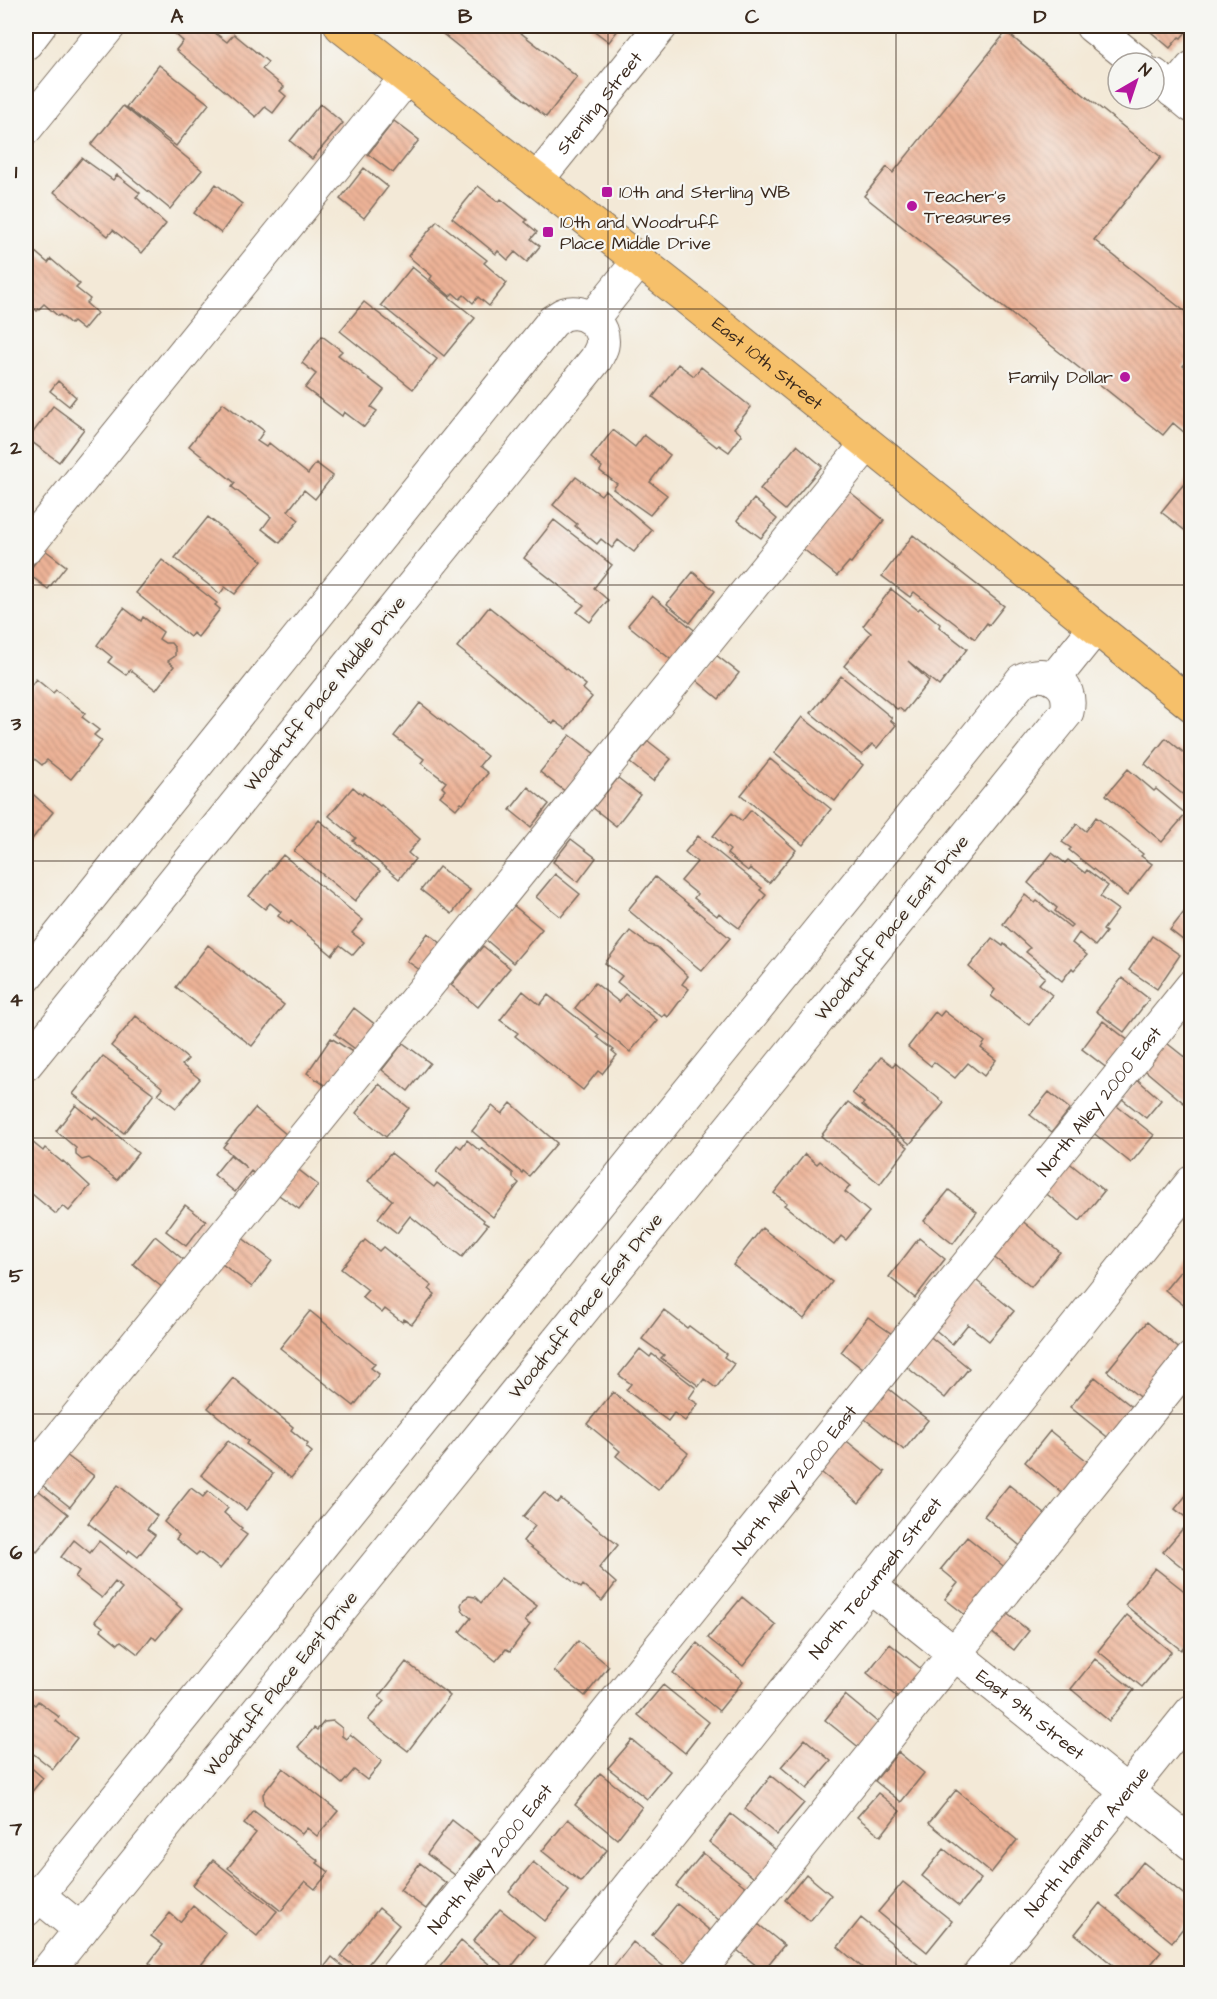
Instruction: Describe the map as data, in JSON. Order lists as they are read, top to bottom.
{
  "streets": {
    "main road": ["East 10th Street"],
    "street": [
      "Sterling Street",
      "Woodruff Place Middle Drive",
      "Woodruff Place East Drive",
      "North Alley 2000 East",
      "North Tecumseh Street",
      "East 9th Street",
      "North Hamilton Avenue"
    ]
  },
  "crossings": [
    ["Sterling Street", "East 10th Street"],
    ["North Tecumseh Street", "East 9th Street"],
    ["East 9th Street", "North Hamilton Avenue"]
  ],
  "places": {
    "transit": ["10th and Sterling WB", "10th and Woodruff Place Middle Drive"],
    "other": ["Teacher's Treasures", "Family Dollar"]
  },
  "north": "top right",
  "grid": {
    "columns": [
      "A",
      "B",
      "C",
      "D"
    ],
    "rows": [
      "1",
      "2",
      "3",
      "4",
      "5",
      "6",
      "7"
    ]
  }
}
